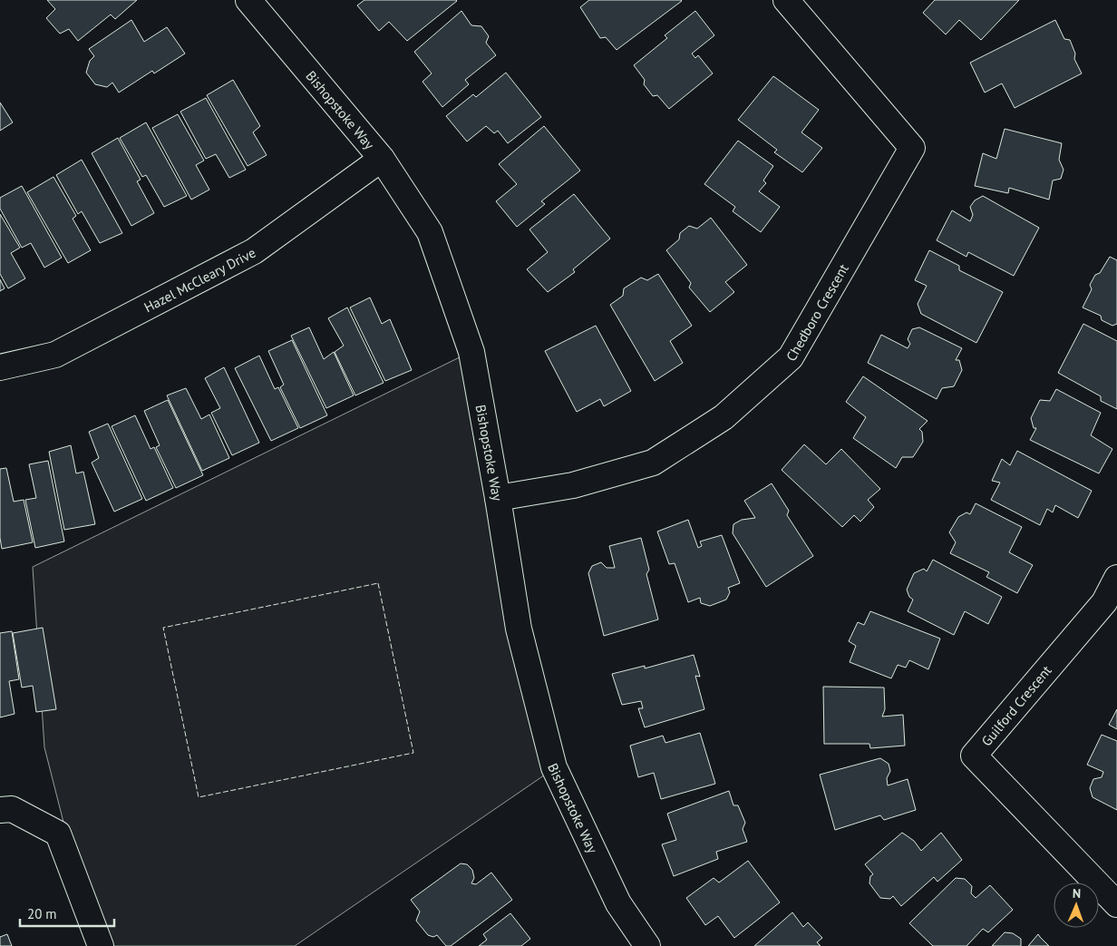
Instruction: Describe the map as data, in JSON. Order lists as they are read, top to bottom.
{
  "streets": {
    "street": [
      "Bishopstoke Way",
      "Hazel McCleary Drive",
      "Chedboro Crescent",
      "Guilford Crescent"
    ]
  },
  "crossings": [
    ["Bishopstoke Way", "Hazel McCleary Drive"],
    ["Bishopstoke Way", "Chedboro Crescent"]
  ],
  "scale_bar": "20 m",
  "north": "top"
}
